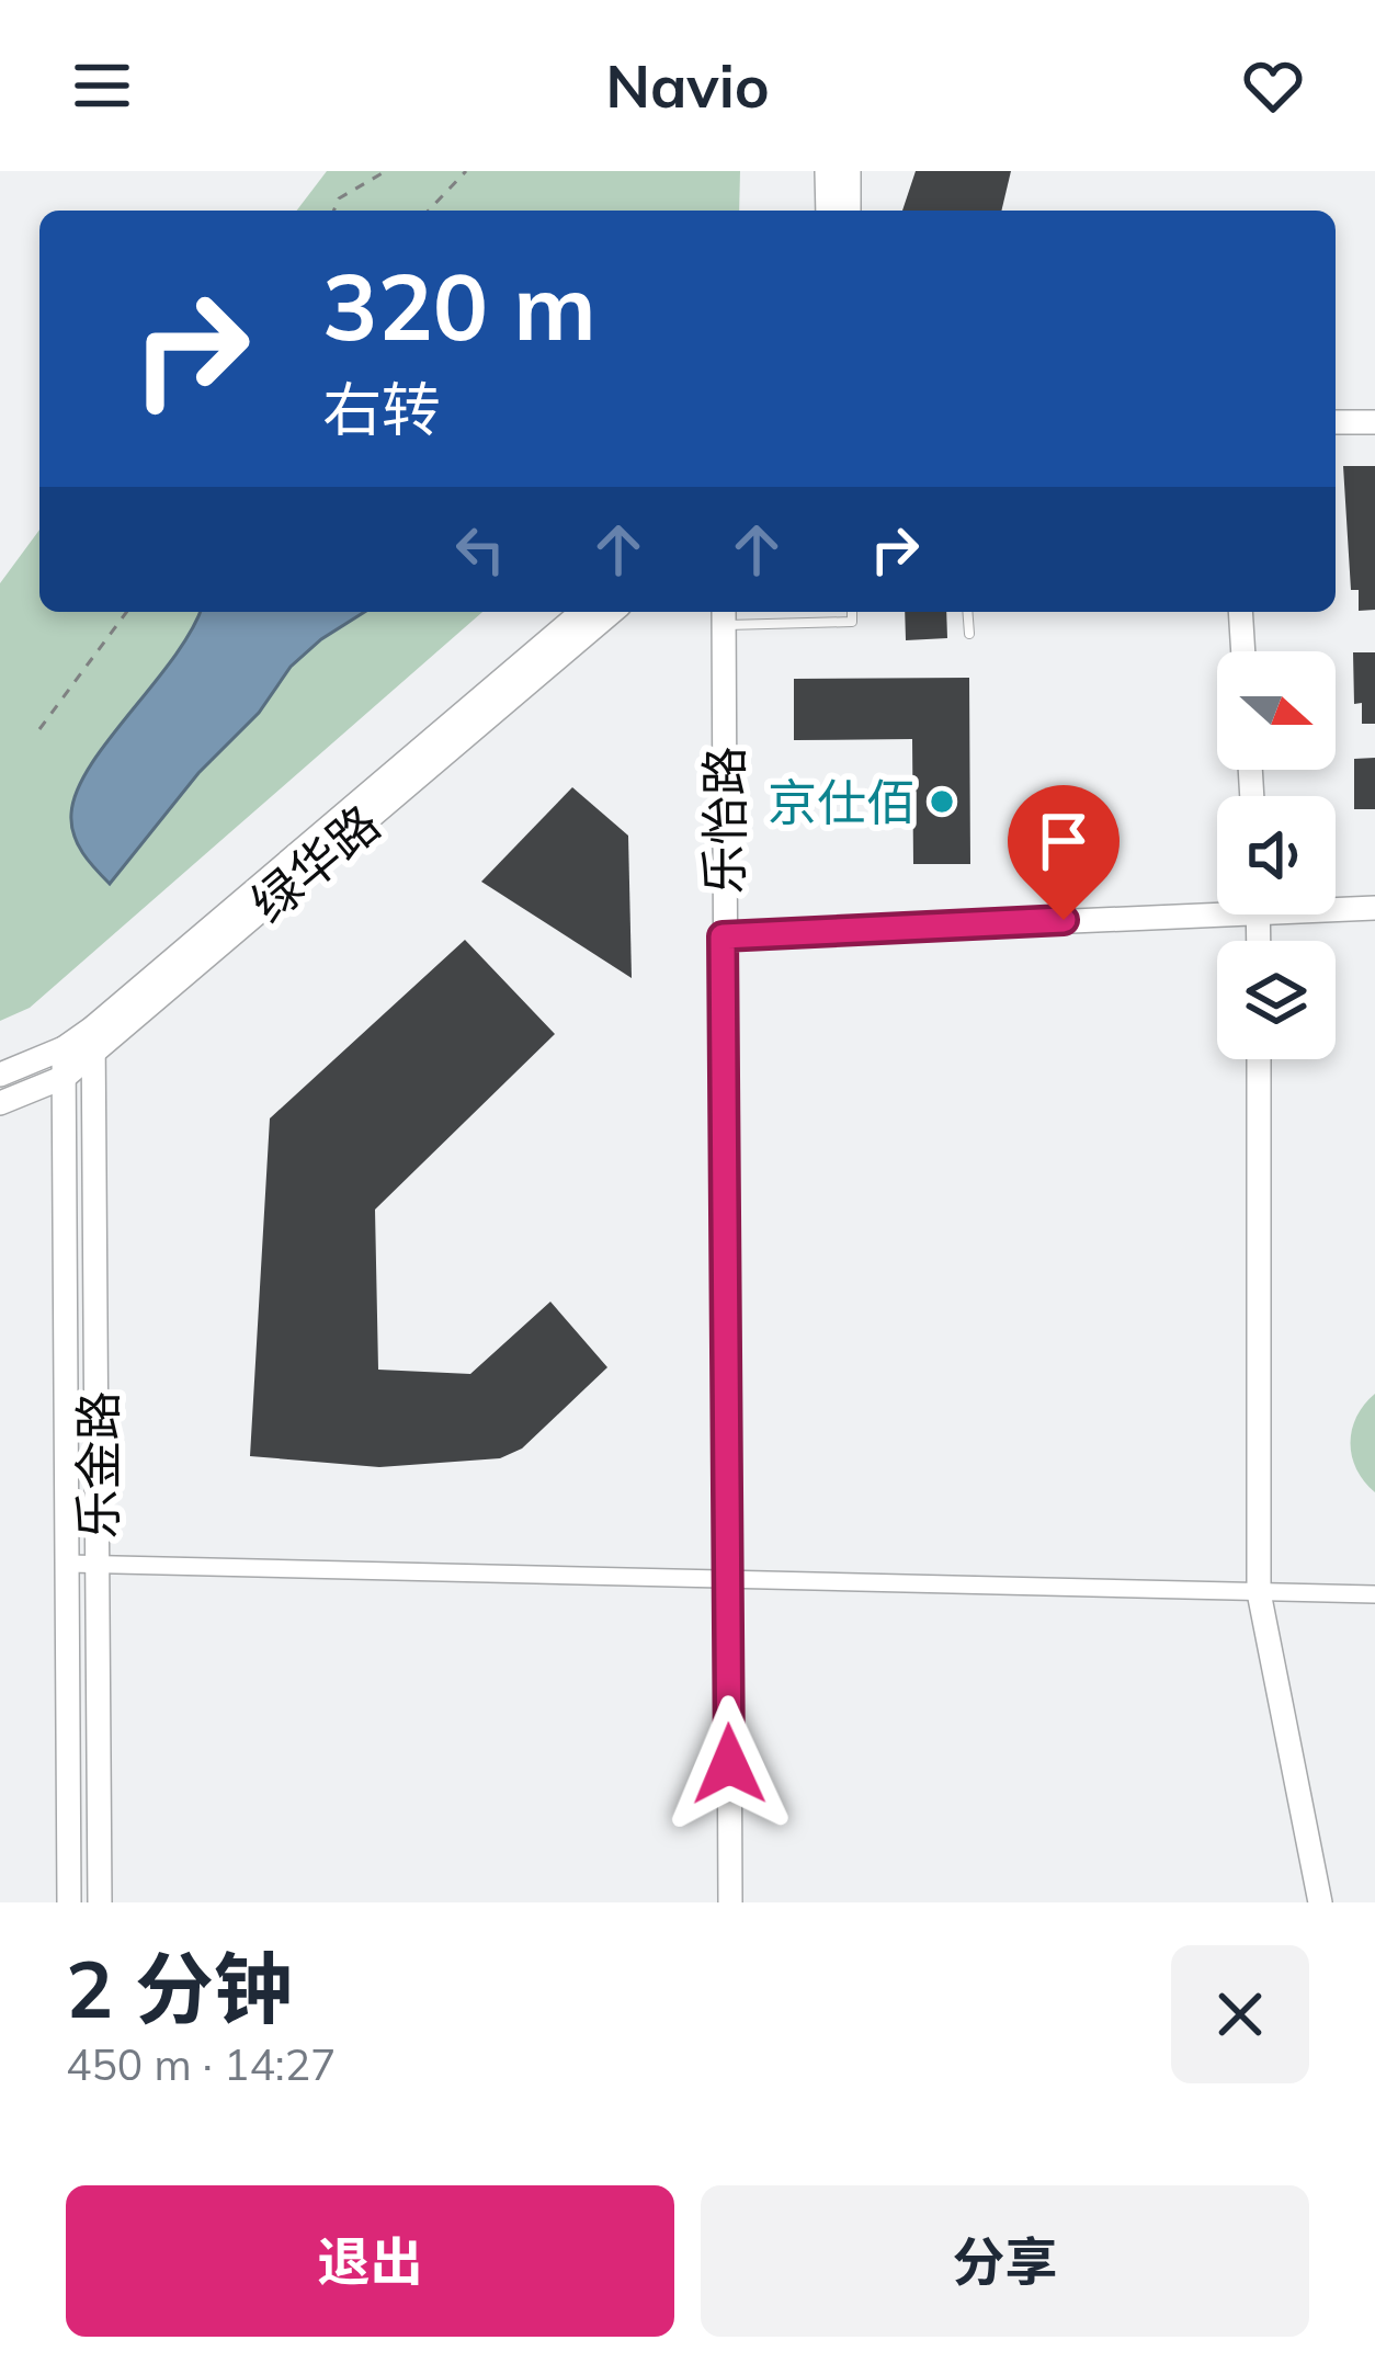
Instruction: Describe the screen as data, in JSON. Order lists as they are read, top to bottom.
{
  "streets": {
    "main road": ["乐怡路", "绿华路", "乐金路"]
  },
  "crossings": [
    ["绿华路", "乐金路"]
  ],
  "places": ["京仕佰"],
  "north": "right",
  "page": {
    "header": "Navio",
    "turn": ["320 m", "右转"],
    "heading": ["2 分钟", "450 m · 14:27"],
    "buttons": ["退出", "分享"]
  }
}
